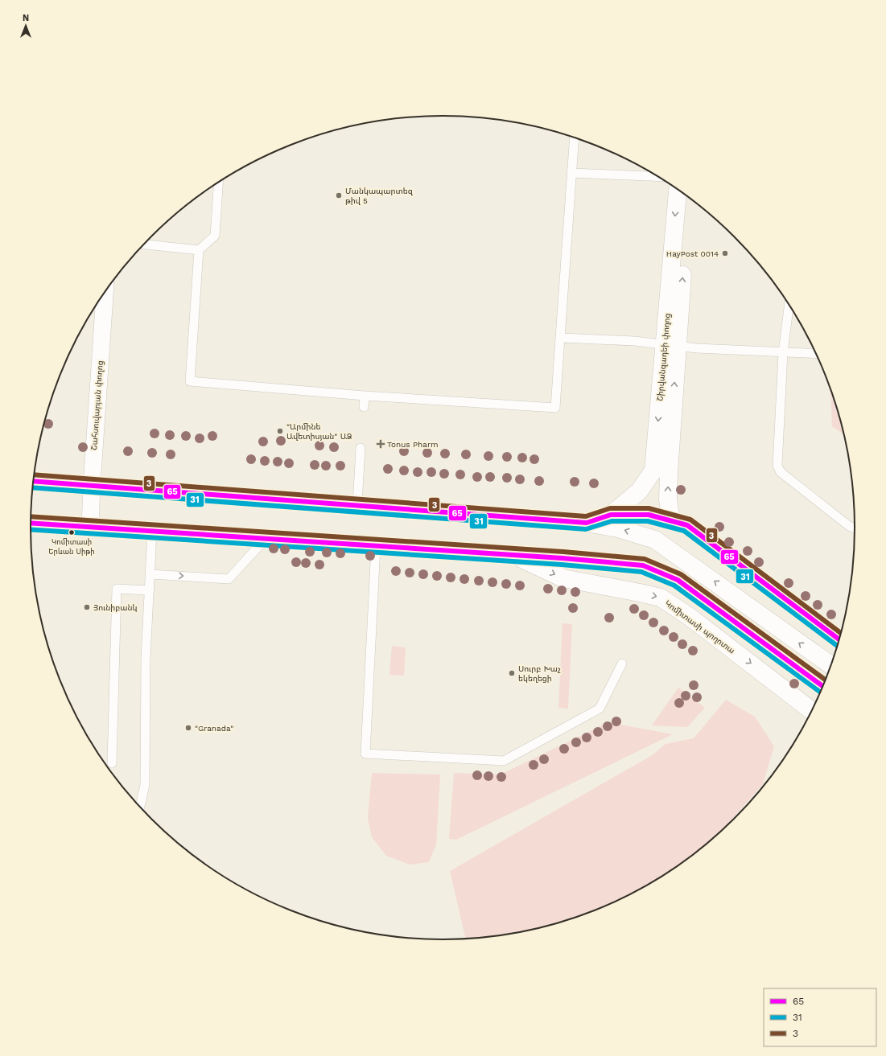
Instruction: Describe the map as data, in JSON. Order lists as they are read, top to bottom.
{
  "streets": {
    "main road": ["Շիրվանզադեի փողոց", "Կոմիտասի պողոտա"],
    "street": ["Շահսուվարյան փողոց"]
  },
  "crossings": [
    ["Շահսուվարյան փողոց", "Կոմիտասի պողոտա"]
  ],
  "places": {
    "other": [
      "Մանկապարտեզ թիվ 5",
      "HayPost 0014",
      "\"Արմինե Ավետիսյան\" ԱՁ",
      "Կոմիտասի Երևան Սիթի",
      "Յունիբանկ",
      "Սուրբ Խաչ եկեղեցի",
      "\"Granada\""
    ],
    "health": ["Tonus Pharm"]
  },
  "lines": ["transit line 3", "transit line 65", "transit line 31"],
  "legend": ["65", "31", "3"],
  "north": "top"
}
